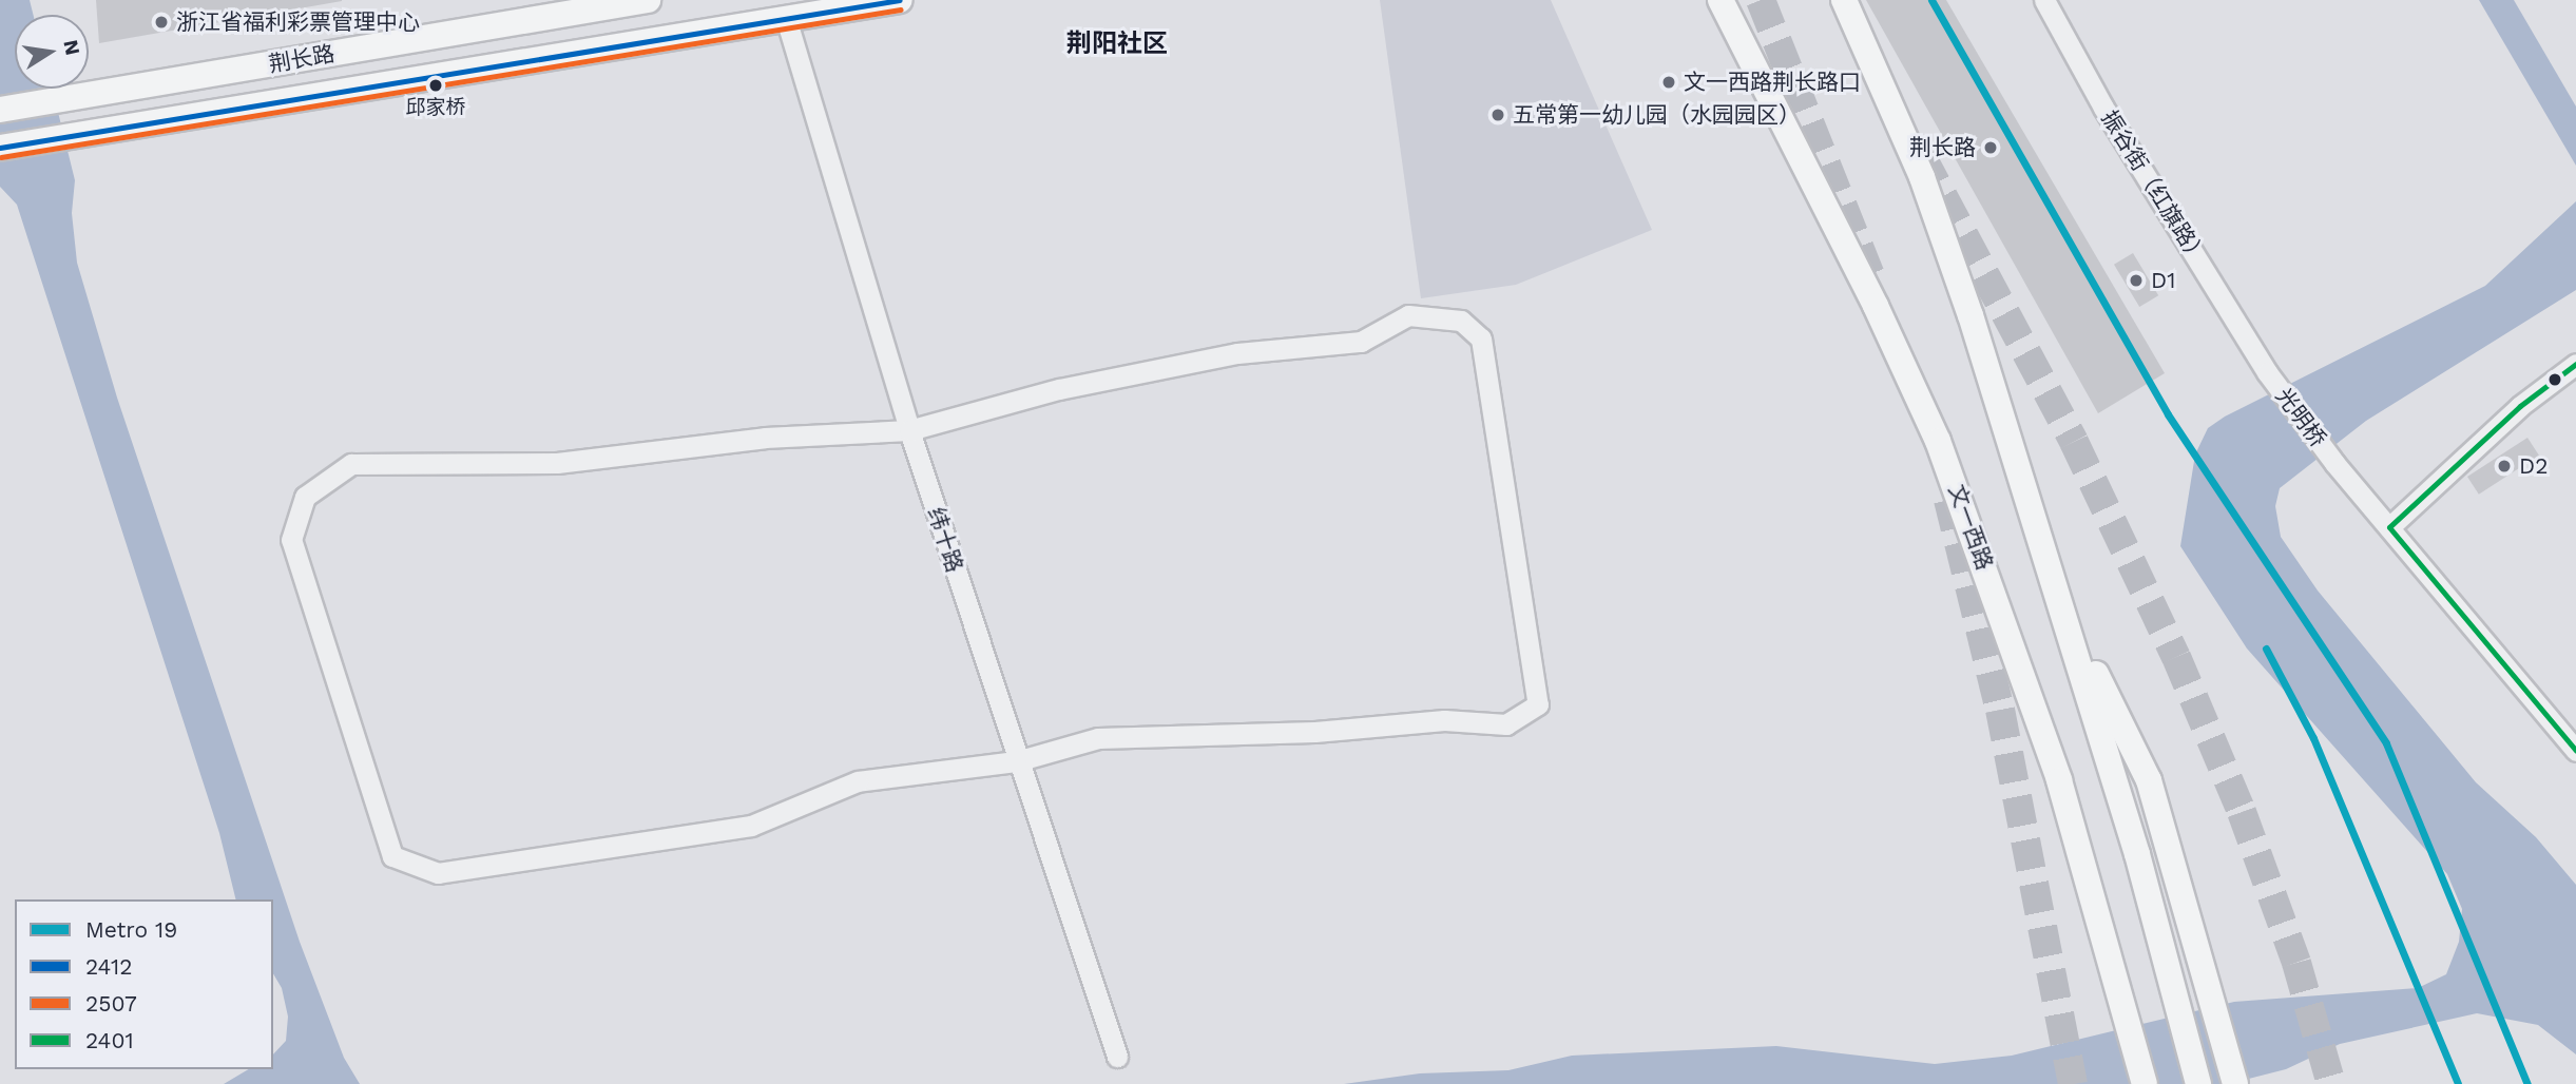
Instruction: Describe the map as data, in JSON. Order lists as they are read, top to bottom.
{
  "streets": {
    "main road": ["荆长路", "文一西路"],
    "street": ["振谷街（红旗路）", "光明桥", "纬十路"]
  },
  "crossings": [
    ["荆长路", "纬十路"],
    ["振谷街（红旗路）", "光明桥"]
  ],
  "districts": ["荆阳社区"],
  "places": [
    "浙江省福利彩票管理中心",
    "文一西路荆长路口",
    "邱家桥",
    "五常第一幼儿园（水园园区）",
    "荆长路",
    "D1",
    "D2"
  ],
  "lines": [
    "metro line 19",
    "transit line 2412",
    "transit line 2507",
    "transit line 2401"
  ],
  "legend": [
    "Metro 19",
    "2412",
    "2507",
    "2401"
  ],
  "north": "right"
}
